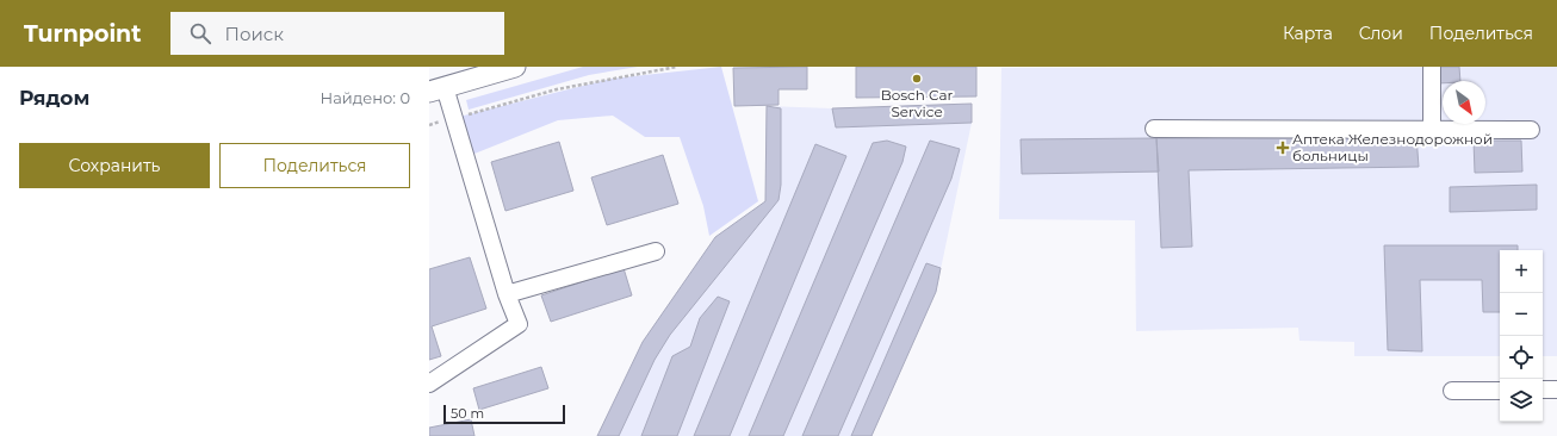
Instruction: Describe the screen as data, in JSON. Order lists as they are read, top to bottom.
{
  "places": {
    "other": ["Bosch Car Service"],
    "health": ["Аптека Железнодорожной больницы"]
  },
  "scale_bar": "50 m",
  "north": "bottom right",
  "page": {
    "header": "Turnpoint",
    "search": "Поиск",
    "nav": ["Карта", "Слои", "Поделиться"],
    "heading": ["Рядом", "Найдено: 0"],
    "buttons": ["Сохранить", "Поделиться"],
    "map_buttons": ["+", "−"],
    "scale": "50 m"
  }
}
